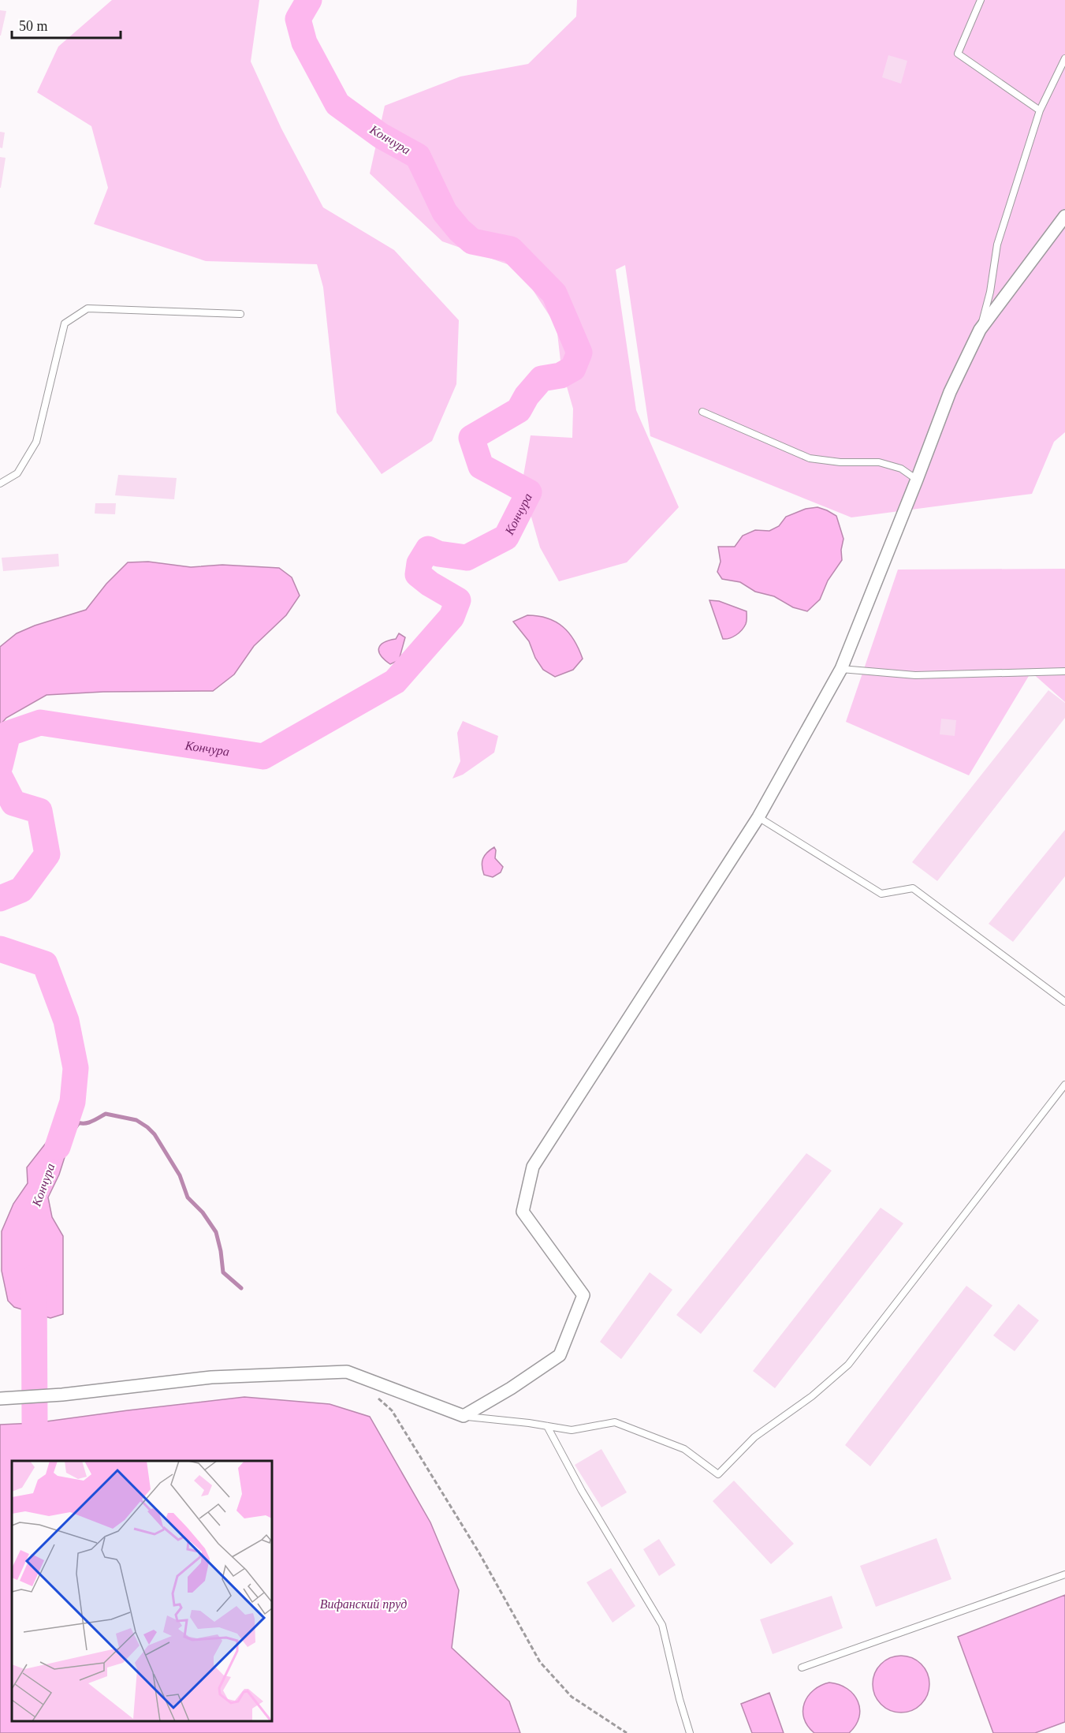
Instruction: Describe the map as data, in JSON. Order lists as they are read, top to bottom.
{
  "water": ["Кончура", "Вифанский пруд"],
  "scale_bar": "50 m"
}
